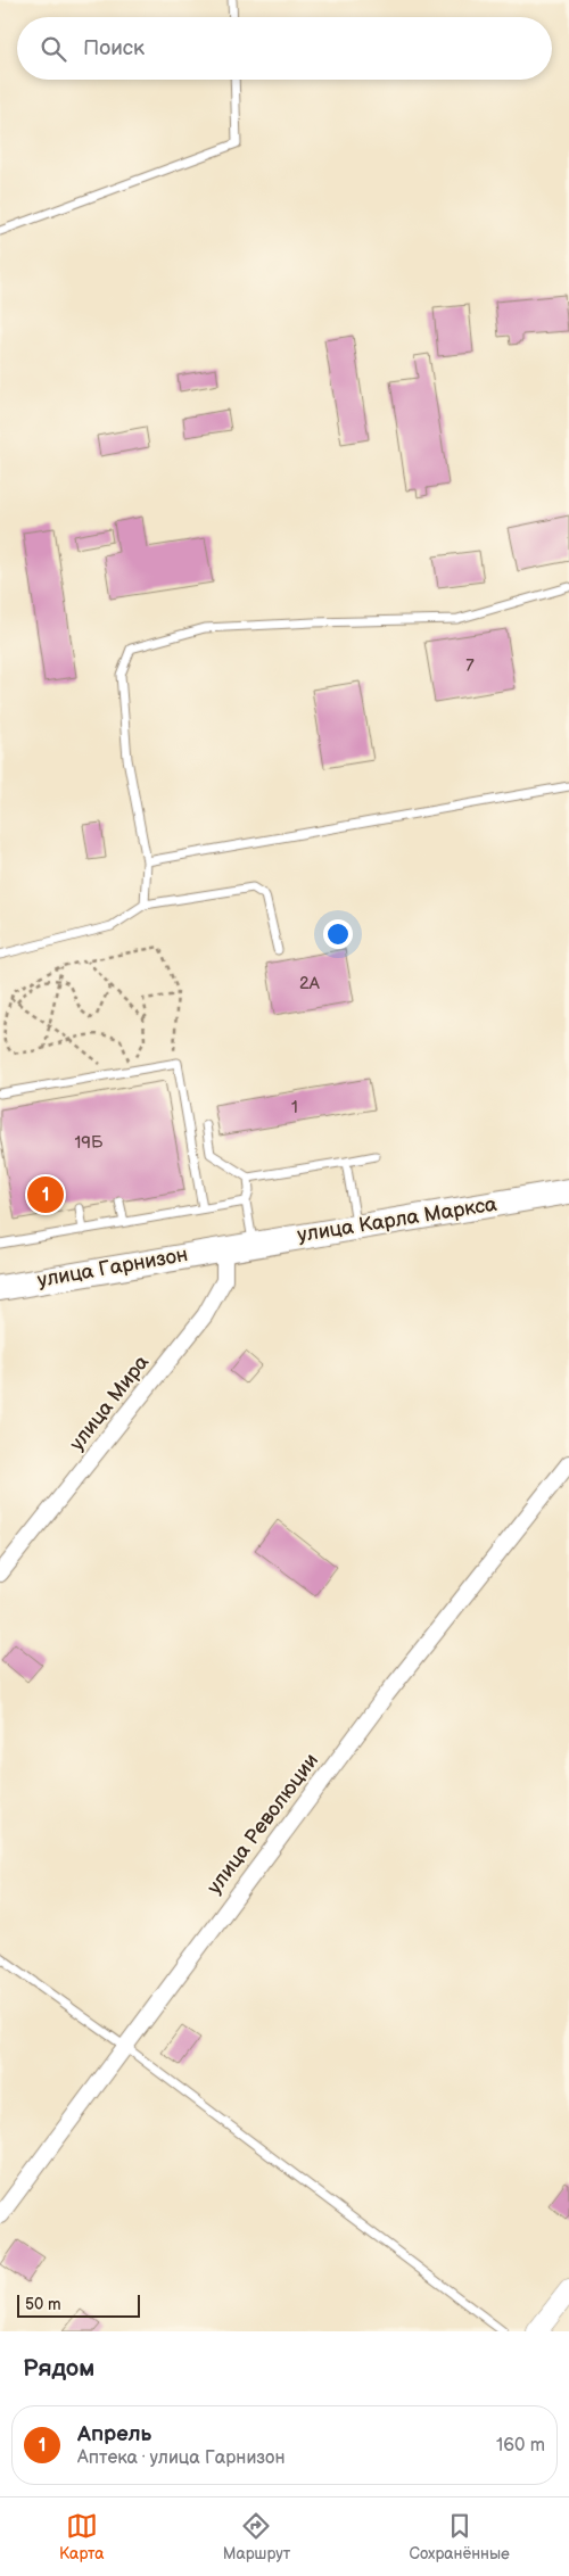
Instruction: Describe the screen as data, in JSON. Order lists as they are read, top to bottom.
{
  "streets": {
    "main road": ["улица Карла Маркса", "улица Гарнизон"],
    "street": ["улица Мира", "улица Революции"]
  },
  "crossings": [
    ["улица Карла Маркса", "улица Гарнизон"],
    ["улица Карла Маркса", "улица Мира"],
    ["улица Гарнизон", "улица Мира"]
  ],
  "house_numbers": [
    "7",
    "2А",
    "1",
    "19Б"
  ],
  "scale_bar": "50 m",
  "page": {
    "search": "Поиск",
    "pins": "1",
    "scale": "50 m",
    "heading": "Рядом",
    "list": [
      {
        "mark": "1",
        "name": "Апрель",
        "note": "Аптека · улица Гарнизон",
        "value": "160 m"
      }
    ],
    "nav": ["Карта", "Маршрут", "Сохранённые"]
  }
}
